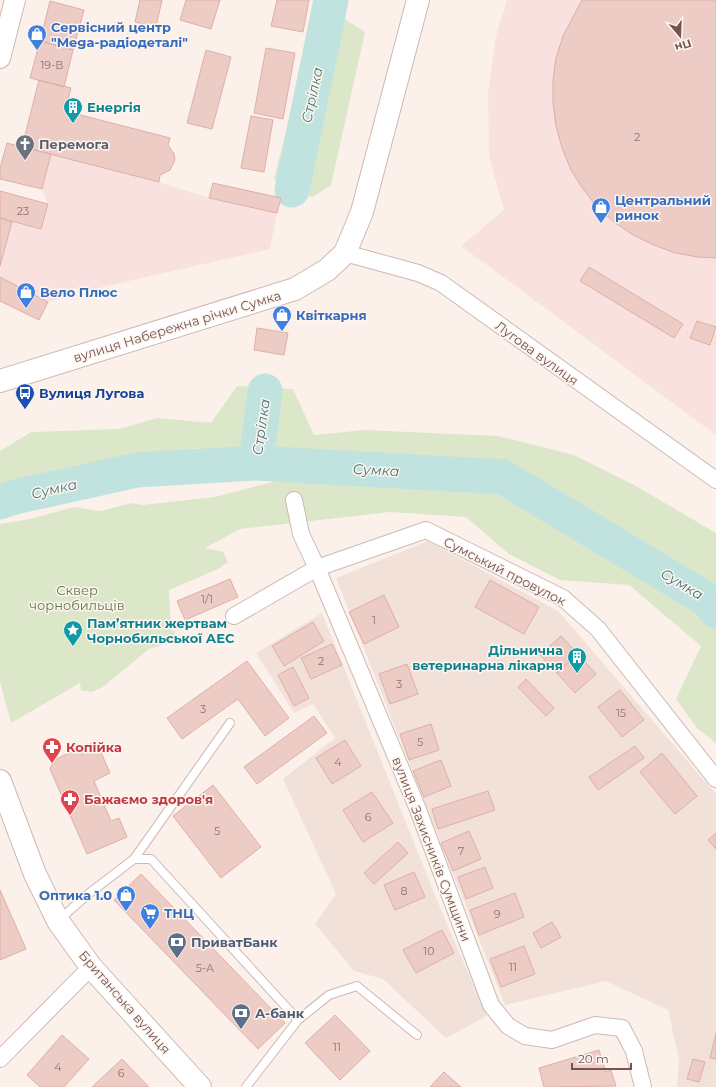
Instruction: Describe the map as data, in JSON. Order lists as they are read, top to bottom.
{
  "streets": {
    "main road": ["вулиця Набережна річки Сумка", "Британська вулиця"],
    "street": ["Лугова вулиця", "Сумський провулок", "вулиця Захисників Сумщини"]
  },
  "crossings": [
    ["вулиця Набережна річки Сумка", "Лугова вулиця"],
    ["Сумський провулок", "вулиця Захисників Сумщини"]
  ],
  "water": ["Стрілка", "Сумка"],
  "parks": ["Сквер чорнобильців"],
  "places": {
    "shop": [
      "Сервісний центр \"Mega-радіодеталі\"",
      "Центральний ринок",
      "Вело Плюс",
      "Квіткарня",
      "Оптика 1.0"
    ],
    "building": ["Енергія", "Дільнична ветеринарна лікарня"],
    "church": ["Перемога"],
    "bus stop": ["Вулиця Лугова"],
    "place": ["Пам’ятник жертвам Чорнобильської АЕС"],
    "pharmacy": ["Копійка", "Бажаємо здоров'я"],
    "supermarket": ["ТНЦ"],
    "bank": ["ПриватБанк", "А-банк"]
  },
  "house_numbers": [
    "19-В",
    "2",
    "23",
    "1/1",
    "1",
    "2",
    "3",
    "3",
    "15",
    "5",
    "4",
    "6",
    "5",
    "7",
    "8",
    "9",
    "10",
    "11",
    "5-А",
    "11",
    "4",
    "6"
  ],
  "scale_bar": "20 m",
  "north": "bottom"
}
